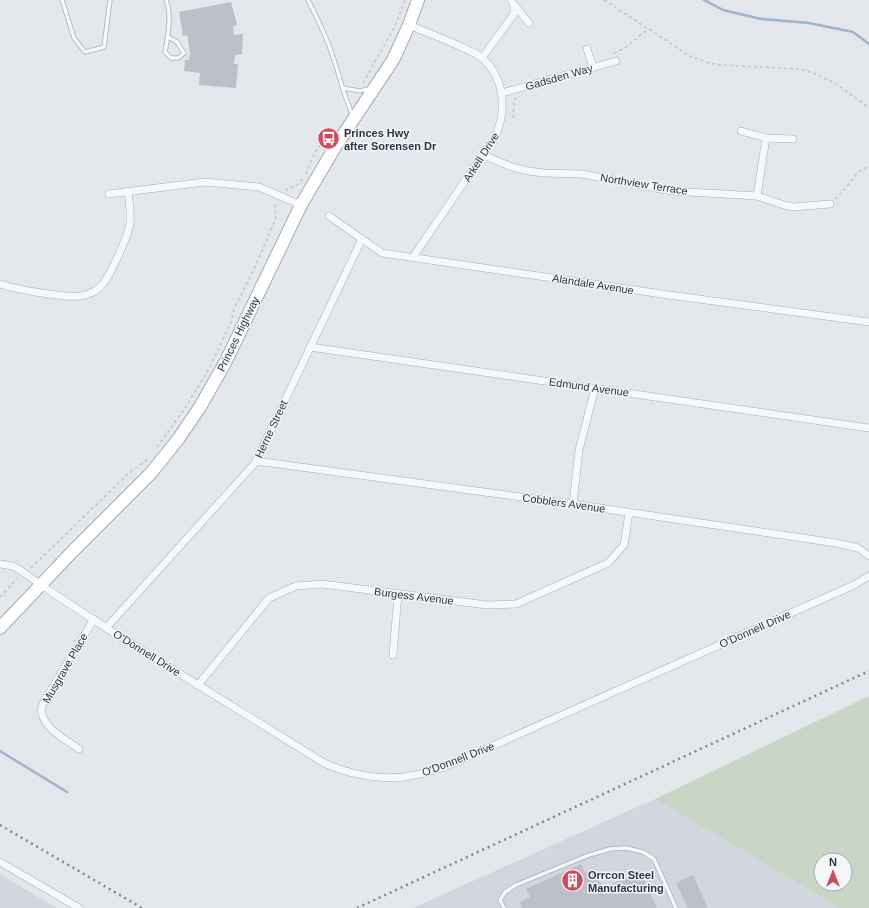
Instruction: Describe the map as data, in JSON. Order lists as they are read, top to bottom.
{
  "streets": {
    "main road": ["Princes Highway"],
    "street": [
      "Gadsden Way",
      "Arkell Drive",
      "Northview Terrace",
      "Alandale Avenue",
      "Edmund Avenue",
      "Herne Street",
      "Cobblers Avenue",
      "Burgess Avenue",
      "O'Donnell Drive",
      "Musgrave Place"
    ]
  },
  "crossings": [
    ["Gadsden Way", "Arkell Drive"],
    ["Arkell Drive", "Northview Terrace"],
    ["Arkell Drive", "Alandale Avenue"],
    ["Arkell Drive", "Princes Highway"],
    ["Alandale Avenue", "Herne Street"],
    ["Princes Highway", "O'Donnell Drive"],
    ["Edmund Avenue", "Herne Street"],
    ["Herne Street", "Cobblers Avenue"],
    ["Herne Street", "O'Donnell Drive"],
    ["Cobblers Avenue", "Burgess Avenue"],
    ["Burgess Avenue", "O'Donnell Drive"],
    ["O'Donnell Drive", "Musgrave Place"]
  ],
  "places": {
    "bus stop": ["Princes Hwy after Sorensen Dr"],
    "building": ["Orrcon Steel Manufacturing"]
  },
  "north": "top"
}
